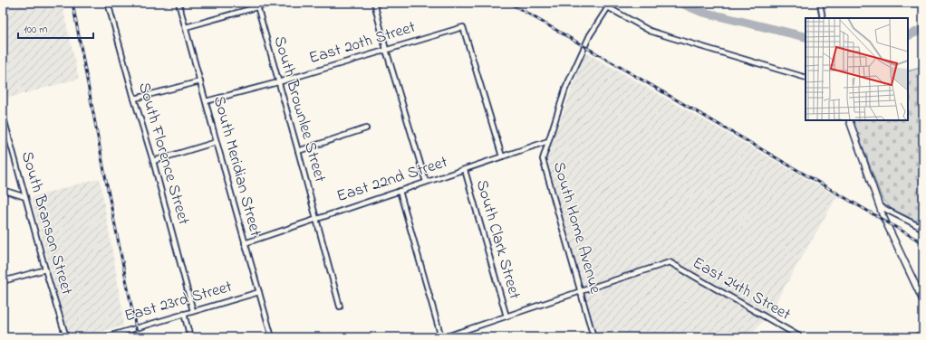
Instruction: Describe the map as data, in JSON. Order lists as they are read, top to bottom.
{
  "streets": {
    "street": [
      "East 20th Street",
      "South Brownlee Street",
      "South Florence Street",
      "South Meridian Street",
      "East 22nd Street",
      "South Branson Street",
      "South Home Avenue",
      "South Clark Street",
      "East 24th Street",
      "East 23rd Street"
    ]
  },
  "crossings": [
    ["East 20th Street", "South Brownlee Street"],
    ["East 20th Street", "South Meridian Street"],
    ["East 20th Street", "South Clark Street"],
    ["South Brownlee Street", "East 22nd Street"],
    ["South Florence Street", "East 23rd Street"],
    ["South Meridian Street", "East 22nd Street"],
    ["South Meridian Street", "East 23rd Street"],
    ["East 22nd Street", "South Home Avenue"],
    ["East 22nd Street", "South Clark Street"],
    ["South Home Avenue", "East 24th Street"]
  ],
  "scale_bar": "100 m"
}
